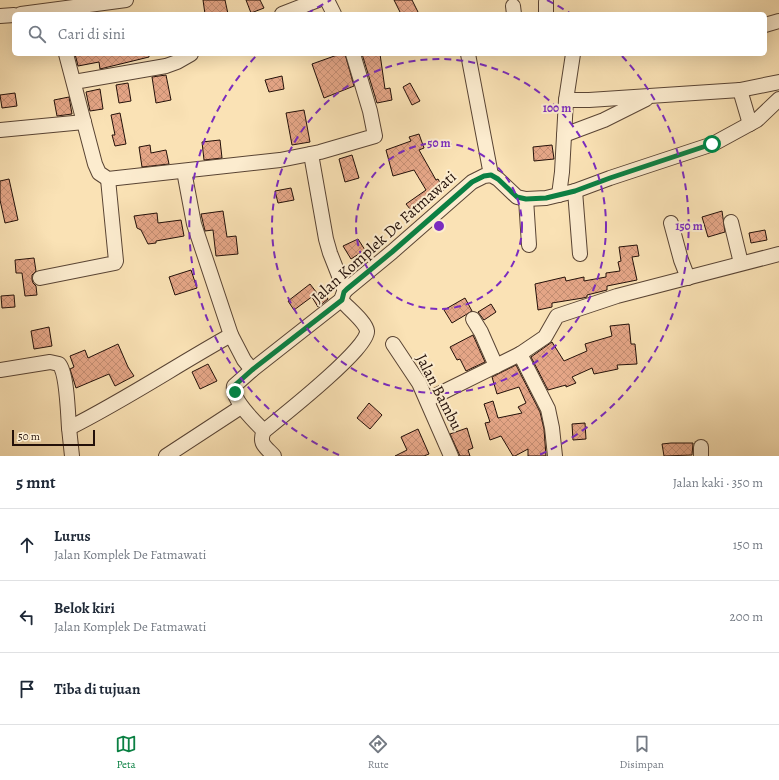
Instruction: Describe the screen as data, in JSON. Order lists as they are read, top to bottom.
{
  "streets": {
    "street": ["Jalan Komplek De Fatmawati", "Jalan Bambu"]
  },
  "scale_bar": "50 m",
  "page": {
    "search": "Cari di sini",
    "scale": "50 m",
    "heading": ["5 mnt", "Jalan kaki · 350 m"],
    "list": [
      ["Lurus", "Jalan Komplek De Fatmawati", "150 m"],
      ["Belok kiri", "Jalan Komplek De Fatmawati", "200 m"],
      "Tiba di tujuan"
    ],
    "nav": ["Peta", "Rute", "Disimpan"]
  },
  "rings": ["100 m", "50 m", "150 m"]
}
